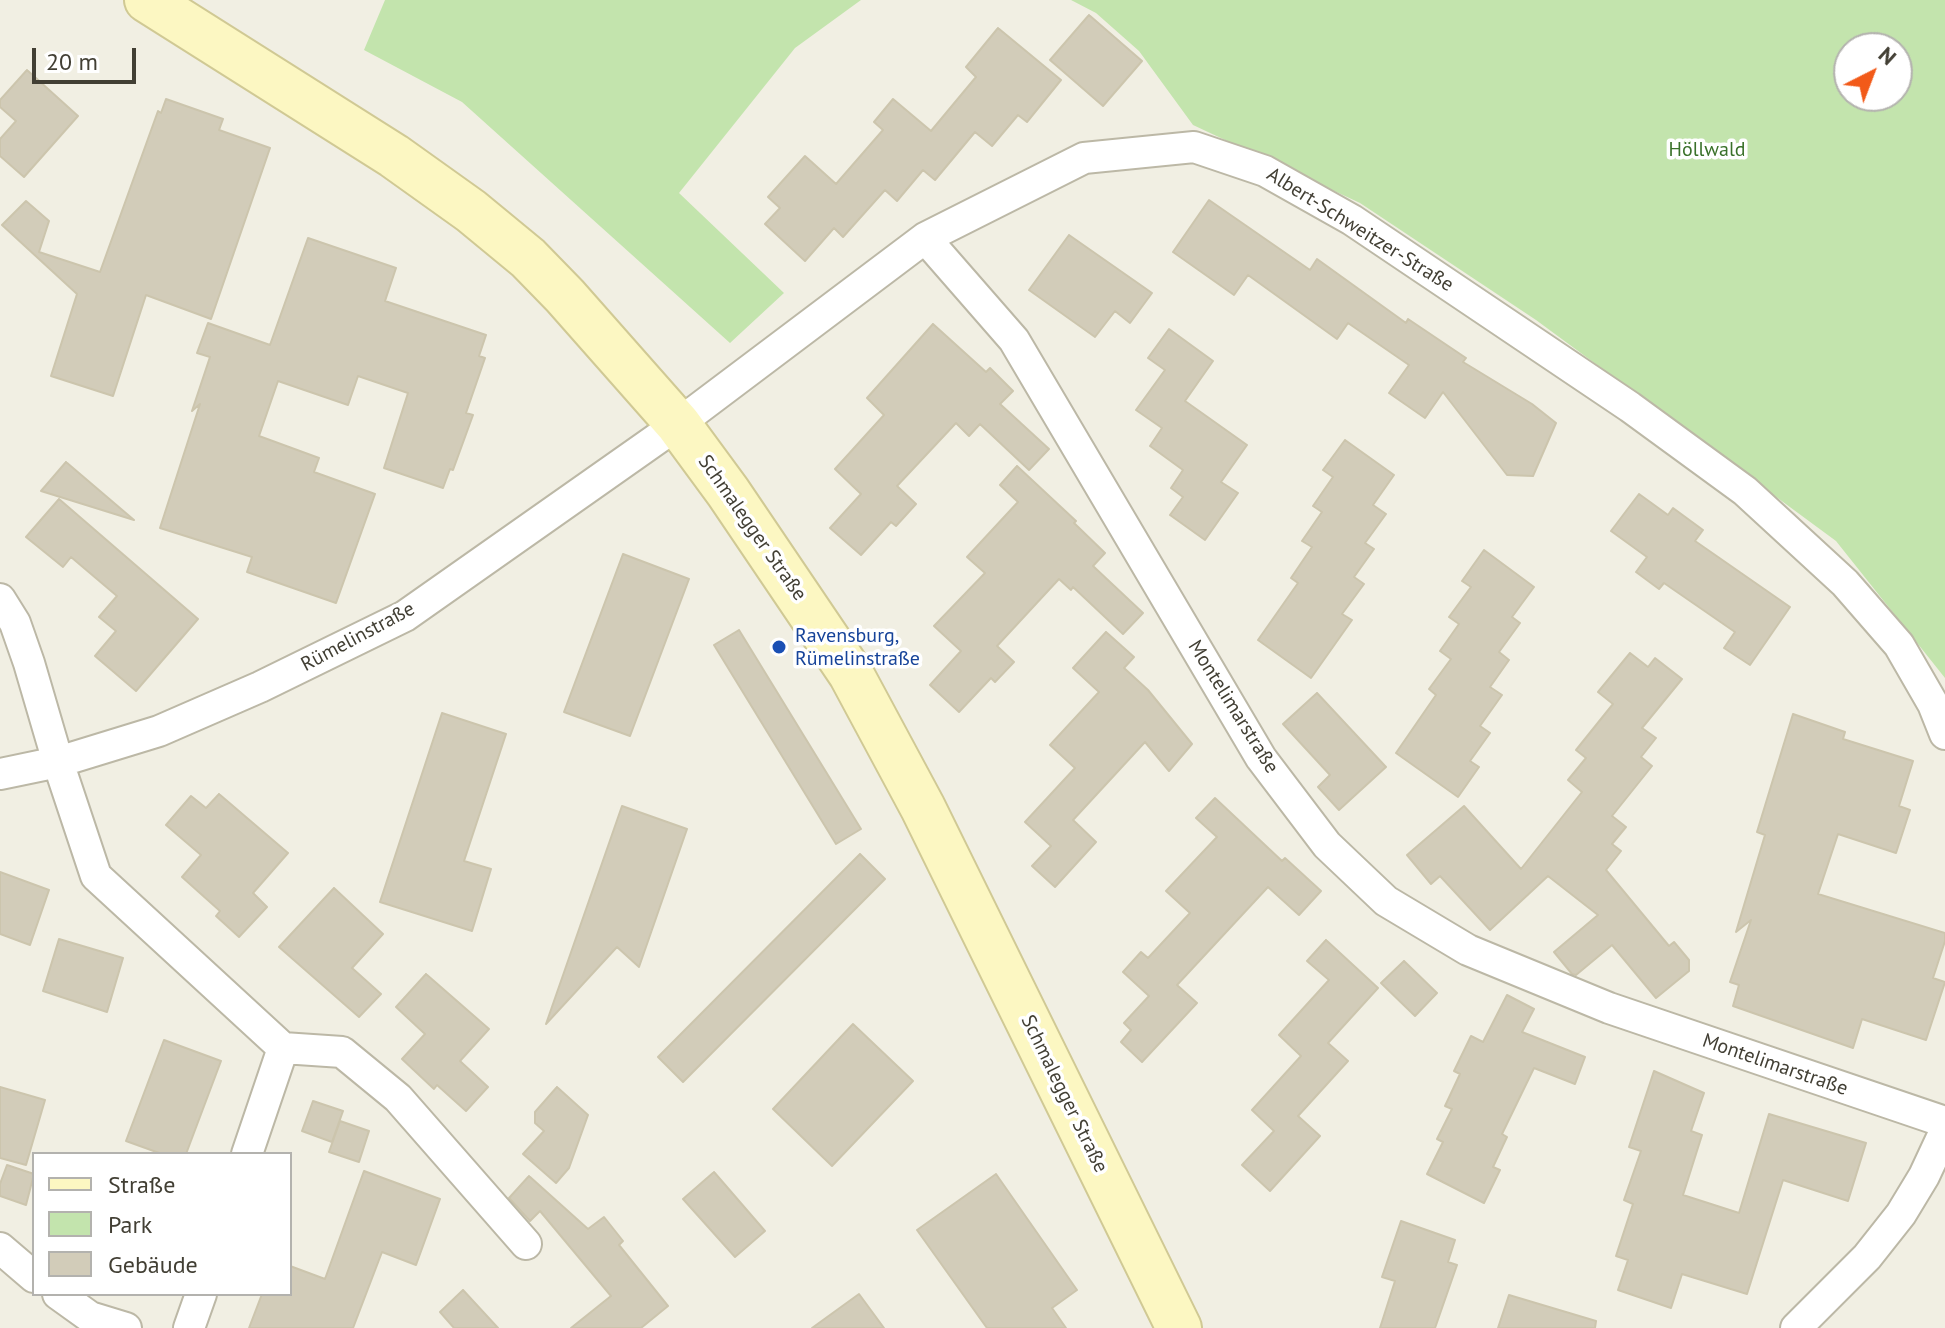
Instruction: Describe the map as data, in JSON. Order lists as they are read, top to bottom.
{
  "streets": {
    "street": [
      "Albert-Schweitzer-Straße",
      "Schmalegger Straße",
      "Rümelinstraße",
      "Montelimarstraße"
    ]
  },
  "crossings": [
    ["Albert-Schweitzer-Straße", "Schmalegger Straße"],
    ["Albert-Schweitzer-Straße", "Rümelinstraße"],
    ["Albert-Schweitzer-Straße", "Montelimarstraße"],
    ["Schmalegger Straße", "Rümelinstraße"]
  ],
  "parks": ["Höllwald"],
  "places": ["Ravensburg, Rümelinstraße"],
  "legend": ["Straße", "Park", "Gebäude"],
  "scale_bar": "20 m",
  "north": "top right"
}
